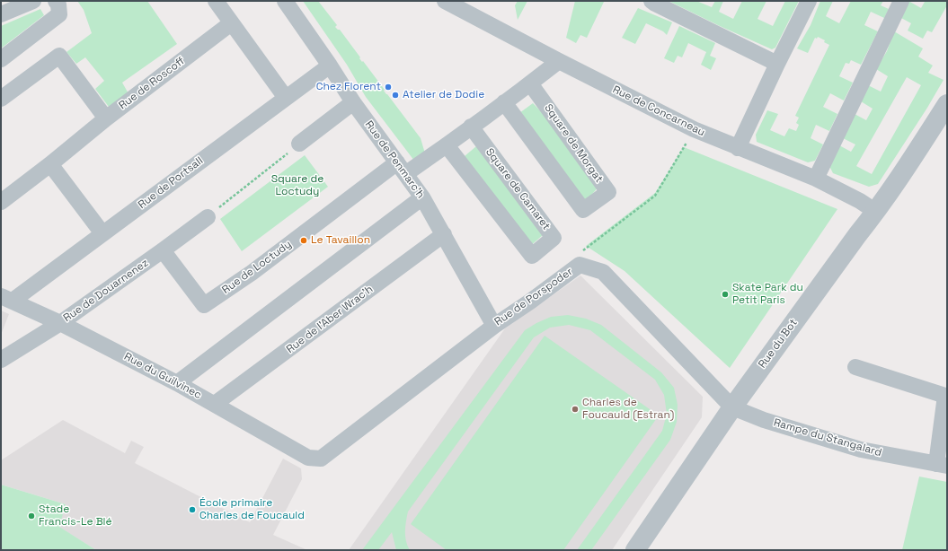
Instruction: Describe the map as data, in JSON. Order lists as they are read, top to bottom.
{
  "streets": {
    "street": [
      "Rue de Roscoff",
      "Rue de Concarneau",
      "Square de Morgat",
      "Rue de Penmarc'h",
      "Rue de Portsall",
      "Square de Camaret",
      "Rue de Loctudy",
      "Rue de Douarnenez",
      "Rue de Porspoder",
      "Rue de l'Aber Wrac'h",
      "Rue du Bot",
      "Rue du Guilvinec",
      "Rampe du Stangalard"
    ]
  },
  "crossings": [
    ["Rue de Concarneau", "Rue de Loctudy"],
    ["Rue de Concarneau", "Rue du Bot"],
    ["Square de Morgat", "Rue de Loctudy"],
    ["Rue de Penmarc'h", "Rue de Portsall"],
    ["Rue de Penmarc'h", "Rue de Loctudy"],
    ["Rue de Penmarc'h", "Rue de Porspoder"],
    ["Rue de Penmarc'h", "Rue de l'Aber Wrac'h"],
    ["Rue de Portsall", "Rue du Guilvinec"],
    ["Square de Camaret", "Rue de Loctudy"],
    ["Rue de Loctudy", "Rue de Douarnenez"],
    ["Rue de Douarnenez", "Rue du Guilvinec"],
    ["Rue de Porspoder", "Rue du Bot"],
    ["Rue de Porspoder", "Rue du Guilvinec"],
    ["Rue de Porspoder", "Rampe du Stangalard"],
    ["Rue de l'Aber Wrac'h", "Rue du Guilvinec"],
    ["Rue du Bot", "Rampe du Stangalard"]
  ],
  "parks": ["Square de Loctudy"],
  "places": [
    "Chez Florent",
    "Atelier de Dodie",
    "Le Tavaillon",
    "Skate Park du Petit Paris",
    "Charles de Foucauld (Estran)",
    "École primaire Charles de Foucauld",
    "Stade Francis-Le Blé"
  ]
}
